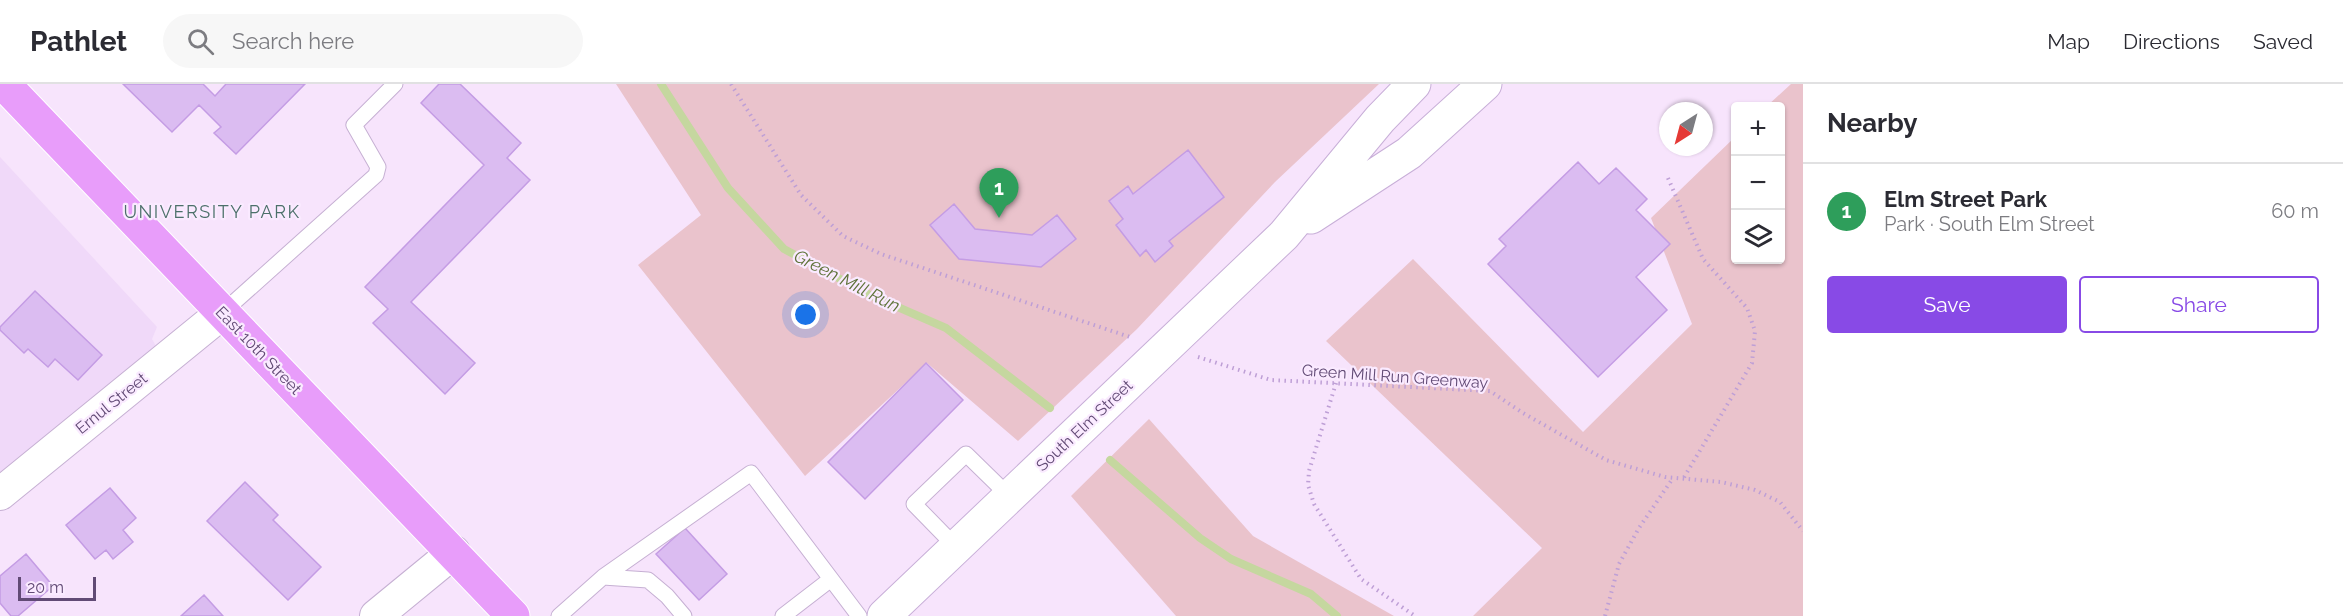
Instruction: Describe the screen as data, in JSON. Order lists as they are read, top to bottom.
{
  "streets": {
    "main road": ["East 10th Street"],
    "street": ["Ernul Street", "South Elm Street"],
    "path": ["Green Mill Run Greenway"]
  },
  "crossings": [
    ["East 10th Street", "Ernul Street"]
  ],
  "districts": ["UNIVERSITY PARK"],
  "water": ["Green Mill Run"],
  "scale_bar": "20 m",
  "north": "bottom left",
  "page": {
    "header": "Pathlet",
    "search": "Search here",
    "nav": ["Map", "Directions", "Saved"],
    "heading": "Nearby",
    "map_buttons": ["+", "−"],
    "list": [
      {
        "mark": "1",
        "name": "Elm Street Park",
        "note": "Park · South Elm Street",
        "value": "60 m"
      }
    ],
    "pins": "1",
    "buttons": ["Save", "Share"],
    "scale": "20 m"
  }
}
